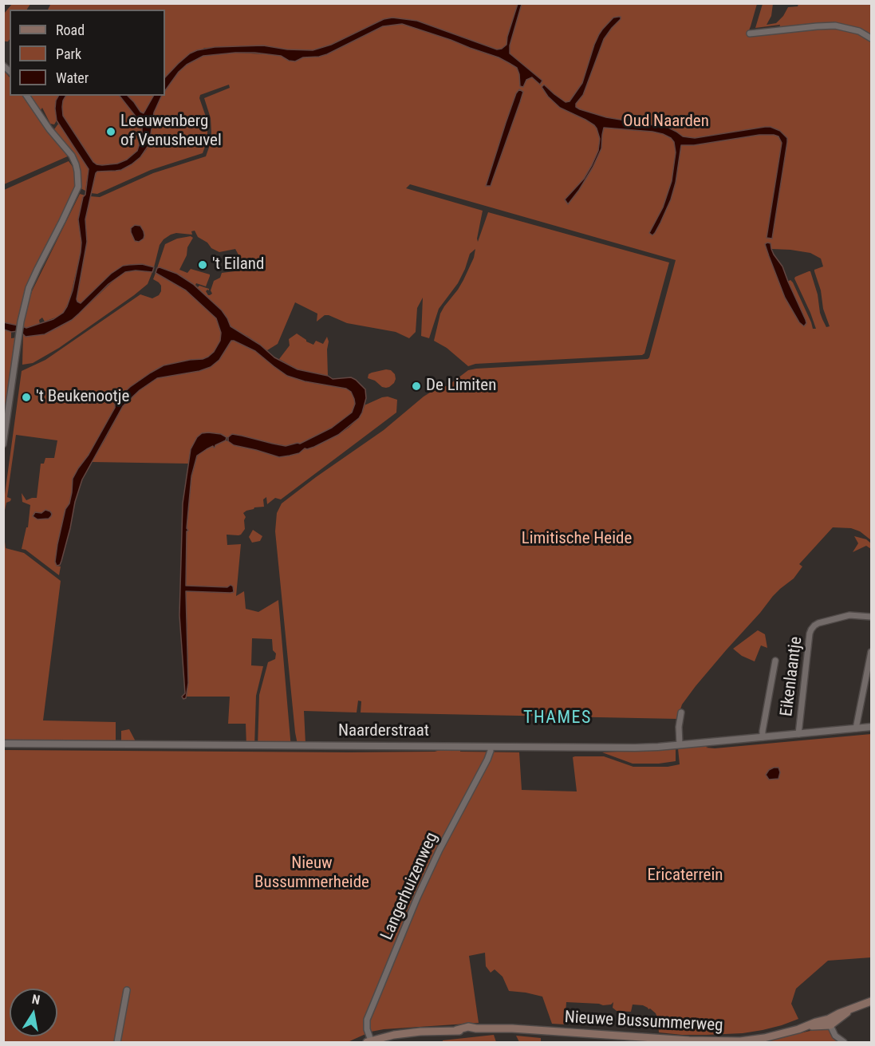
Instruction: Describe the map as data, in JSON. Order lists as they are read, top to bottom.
{
  "streets": {
    "main road": ["Nieuwe Bussummerweg"],
    "street": ["Eikenlaantje", "Naarderstraat", "Langerhuizenweg"]
  },
  "crossings": [
    ["Eikenlaantje", "Naarderstraat"],
    ["Naarderstraat", "Langerhuizenweg"],
    ["Langerhuizenweg", "Nieuwe Bussummerweg"]
  ],
  "districts": ["THAMES"],
  "parks": [
    "Oud Naarden",
    "Limitische Heide",
    "Nieuw Bussummerheide",
    "Ericaterrein"
  ],
  "places": [
    "Leeuwenberg of Venusheuvel",
    "'t Eiland",
    "De Limiten",
    "'t Beukenootje"
  ],
  "legend": ["Road", "Park", "Water"],
  "north": "top"
}
